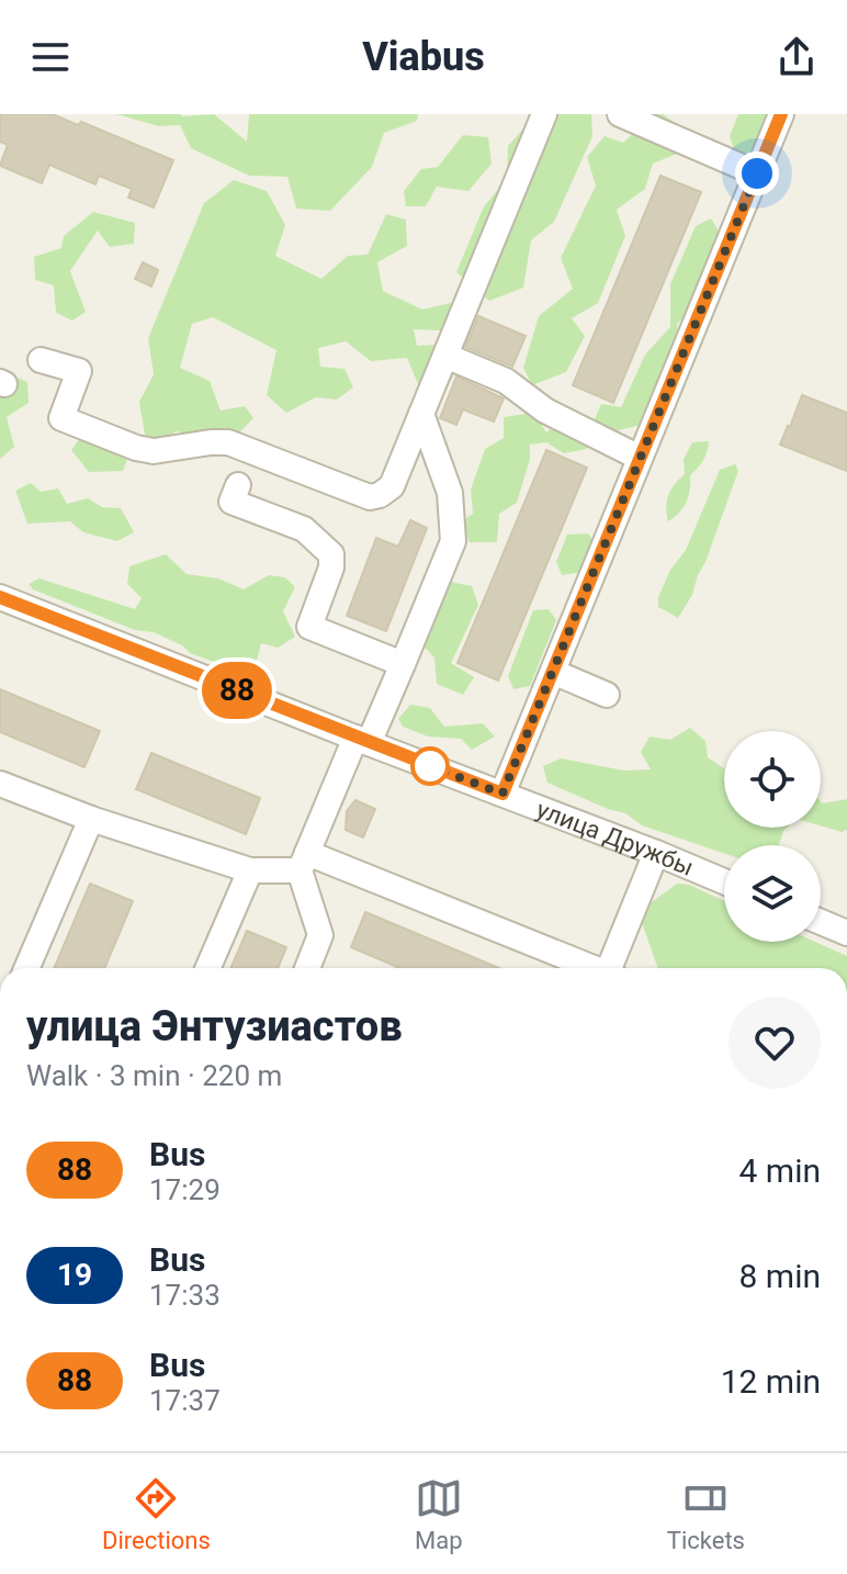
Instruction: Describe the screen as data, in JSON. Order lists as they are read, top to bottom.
{
  "streets": {
    "street": ["улица Дружбы"]
  },
  "lines": ["bus line 88"],
  "page": {
    "header": "Viabus",
    "on_map": "88",
    "heading": ["улица Энтузиастов", "Walk · 3 min · 220 m"],
    "list": [
      {
        "mark": "88",
        "name": "Bus",
        "note": "17:29",
        "value": "4 min"
      },
      {
        "mark": "19",
        "name": "Bus",
        "note": "17:33",
        "value": "8 min"
      },
      {
        "mark": "88",
        "name": "Bus",
        "note": "17:37",
        "value": "12 min"
      }
    ],
    "tabs": ["Directions", "Map", "Tickets"]
  }
}
